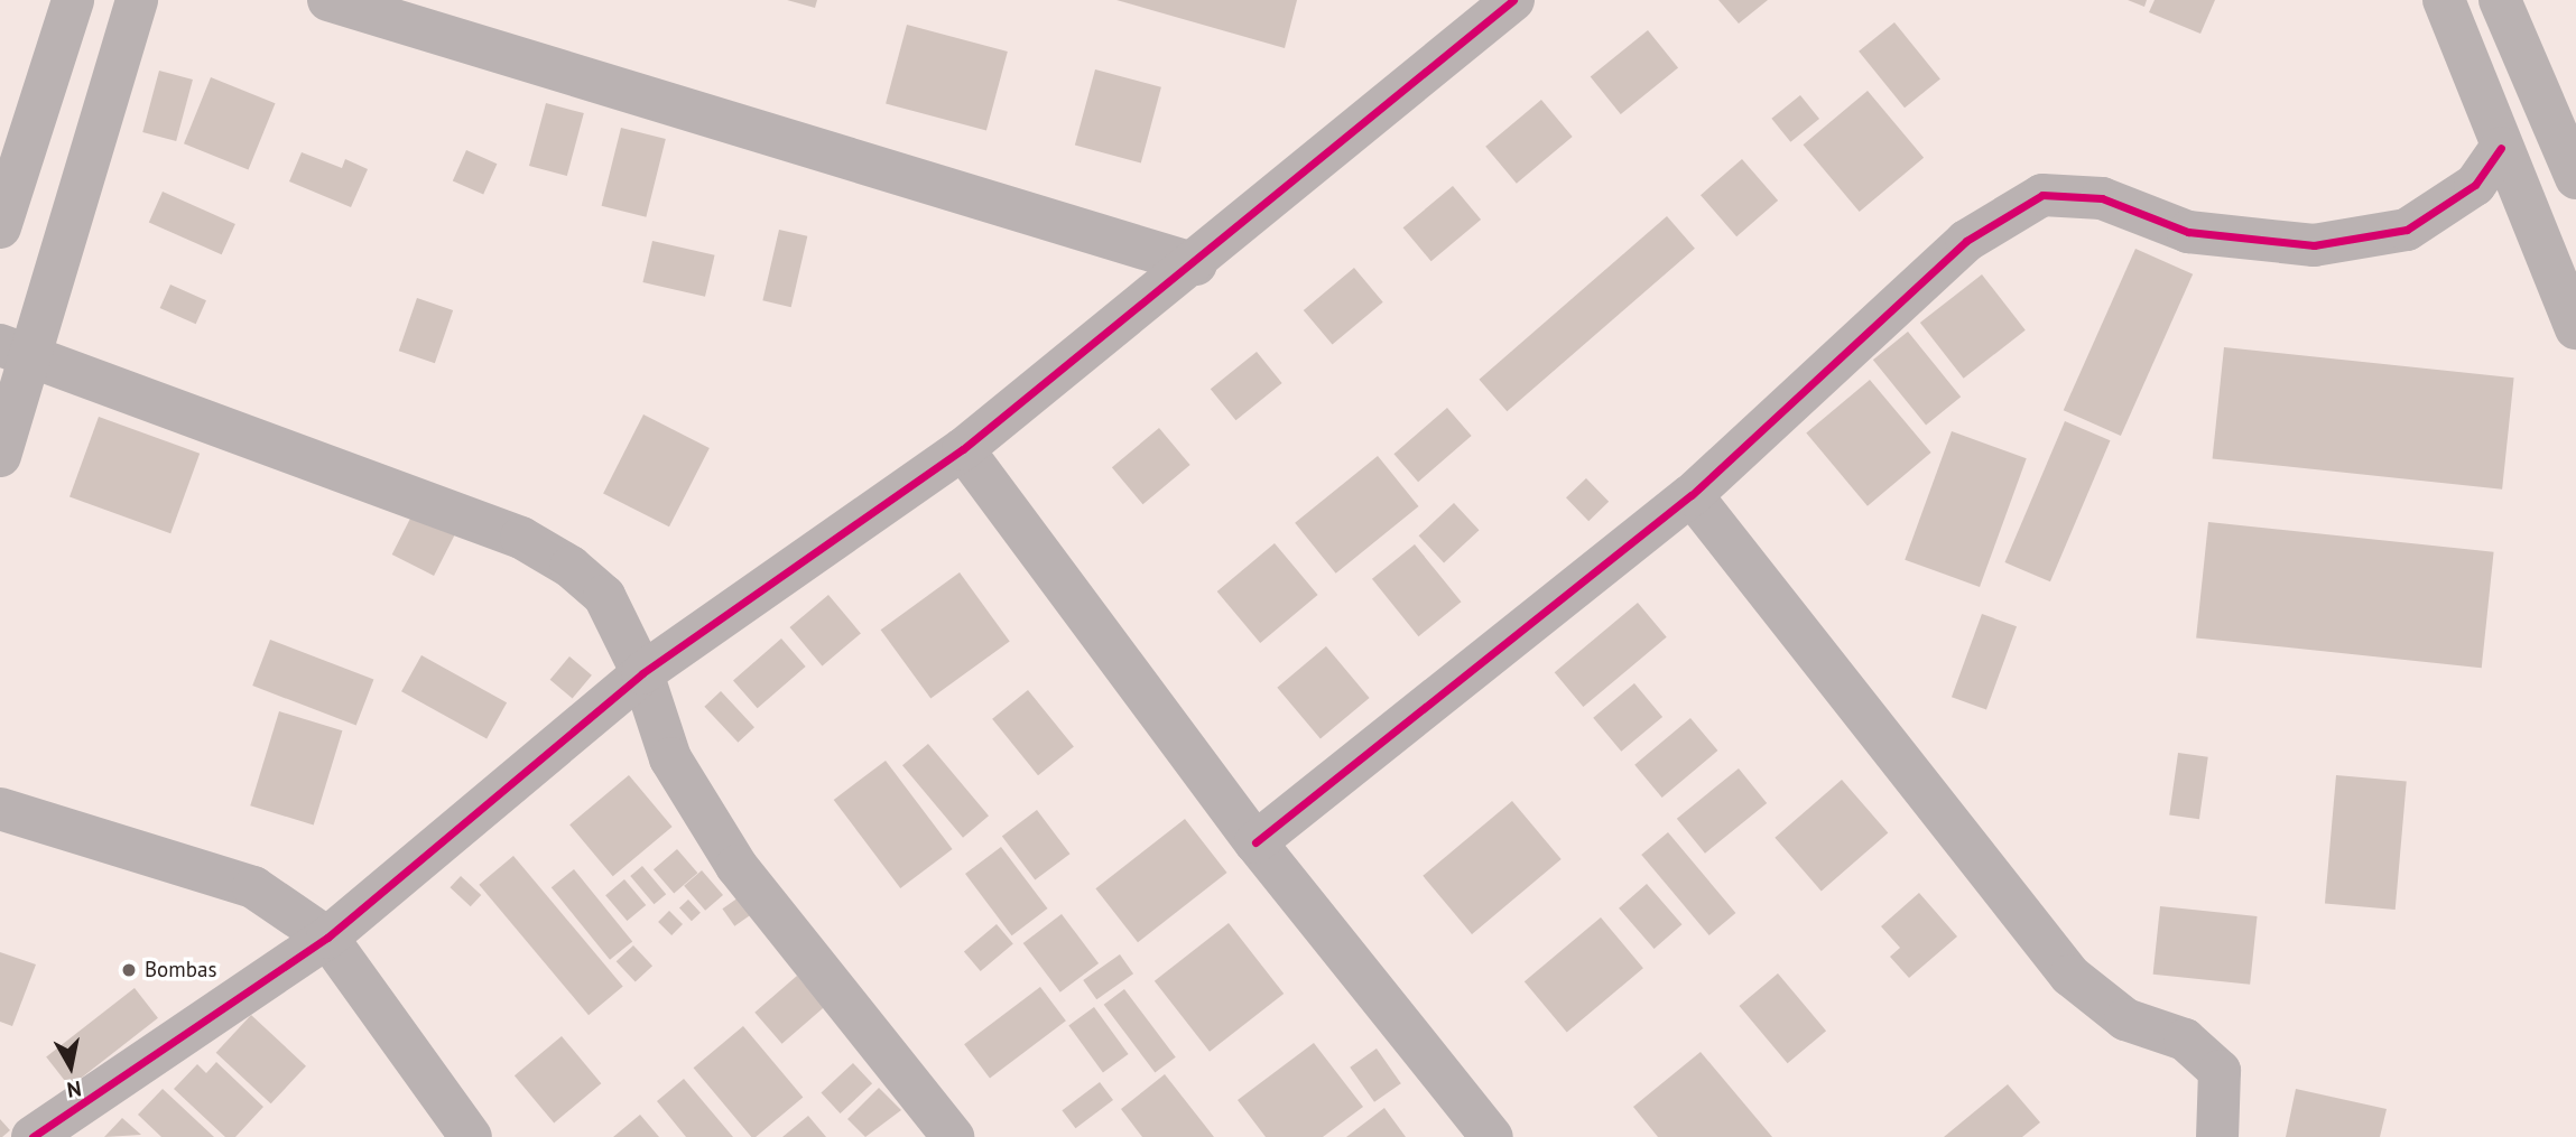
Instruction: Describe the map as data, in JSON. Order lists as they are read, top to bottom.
{
  "places": ["Bombas"],
  "north": "bottom"
}
